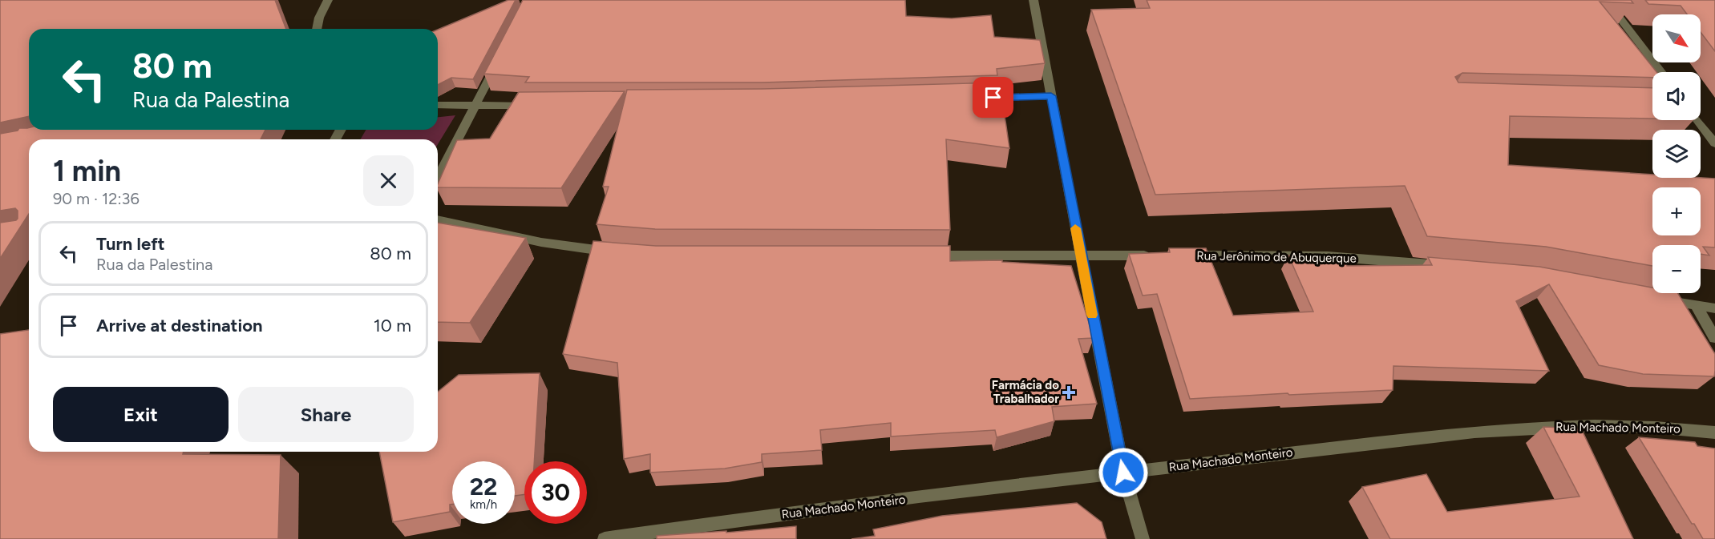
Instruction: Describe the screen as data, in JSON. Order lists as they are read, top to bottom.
{
  "streets": {
    "street": ["Rua Jerônimo de Abuquerque", "Rua Machado Monteiro"]
  },
  "places": {
    "health": ["Farmácia do Trabalhador"]
  },
  "north": "bottom right",
  "page": {
    "map_buttons": ["+", "−"],
    "turn": ["80 m", "Rua da Palestina"],
    "heading": ["1 min", "90 m · 12:36"],
    "list": [
      {
        "name": "Turn left",
        "note": "Rua da Palestina",
        "value": "80 m"
      },
      {
        "name": "Arrive at destination",
        "value": "10 m"
      }
    ],
    "buttons": ["Exit", "Share"],
    "speed": "22 km/h",
    "limit": "30"
  }
}
